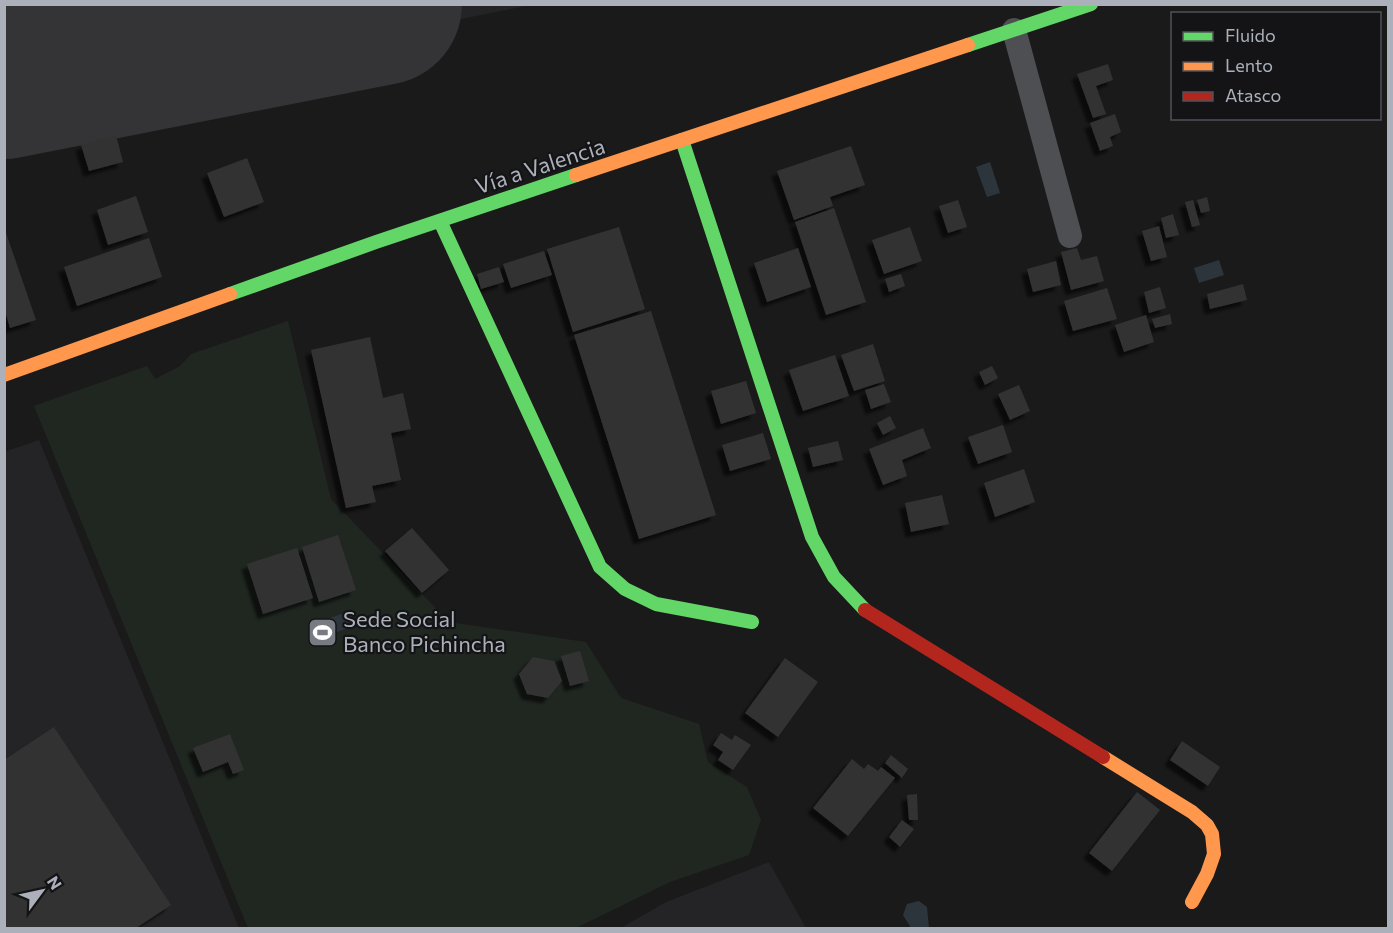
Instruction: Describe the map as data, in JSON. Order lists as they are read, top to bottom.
{
  "streets": {
    "main road": ["Vía a Valencia"]
  },
  "places": {
    "sports": ["Sede Social Banco Pichincha"]
  },
  "legend": ["Fluido", "Lento", "Atasco"],
  "north": "top right"
}
